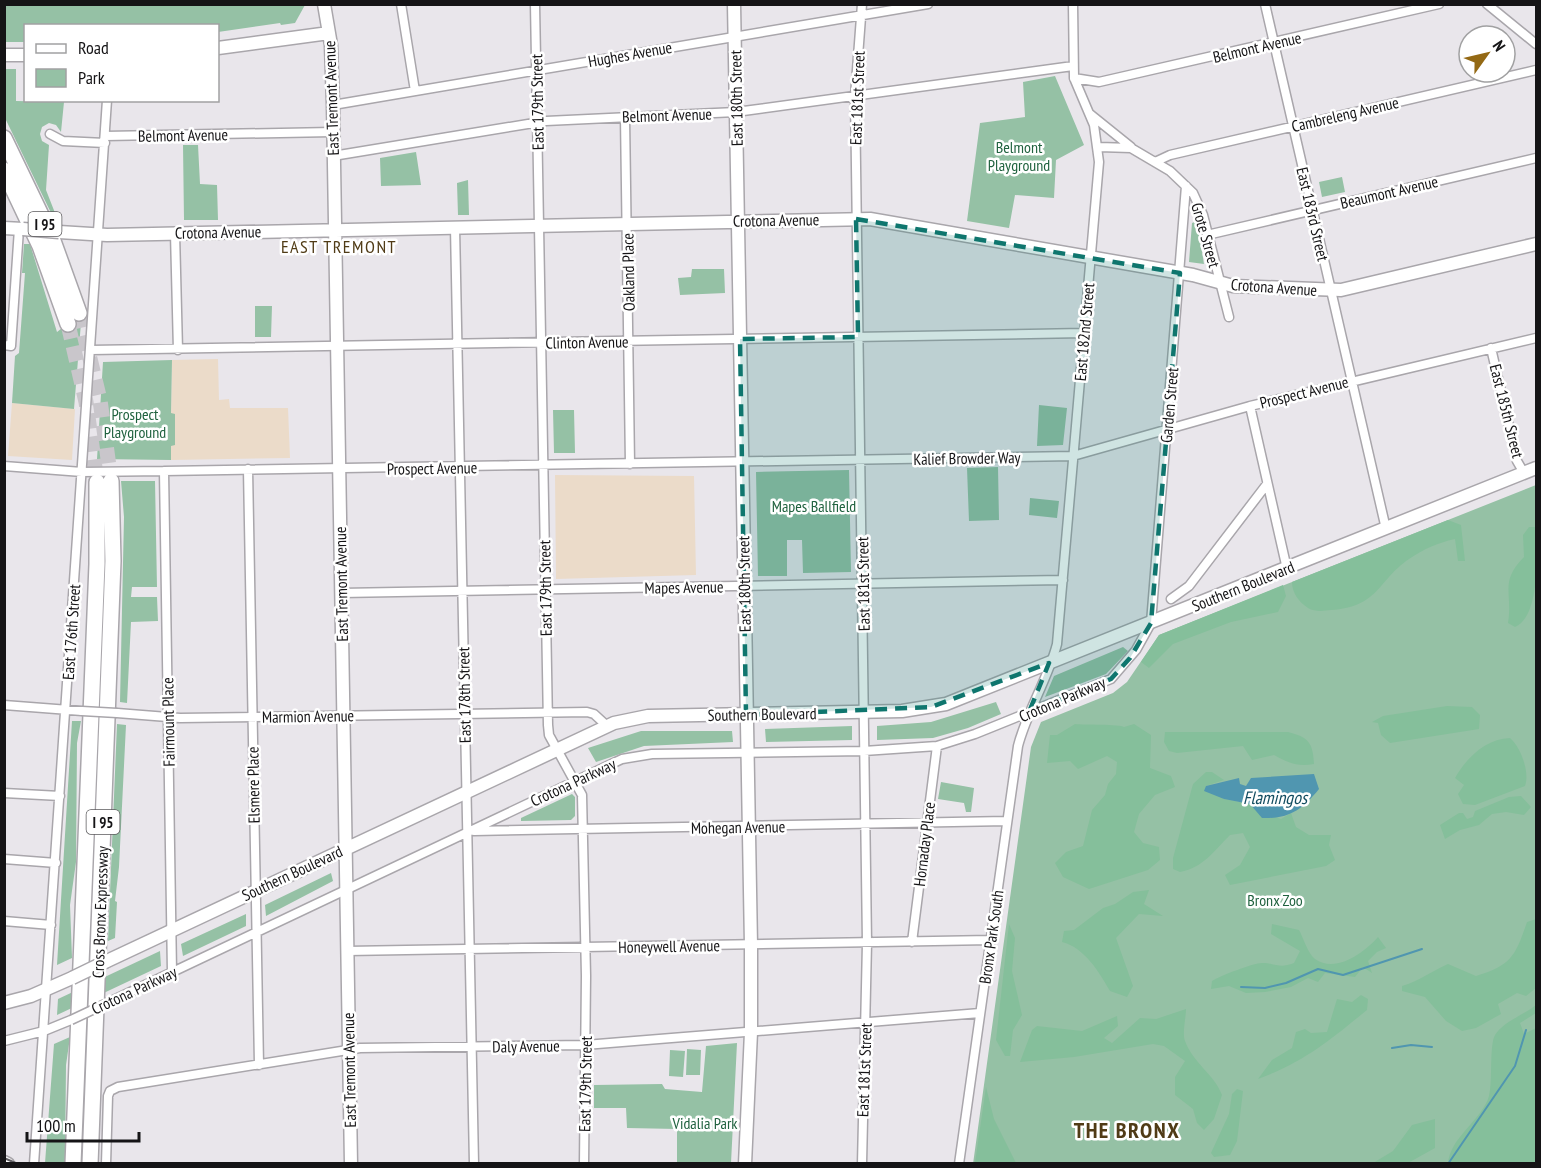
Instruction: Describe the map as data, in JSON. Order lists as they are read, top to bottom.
{
  "streets": {
    "highway": ["I 95", "Cross Bronx Expressway"],
    "main road": [
      "East Tremont Avenue",
      "East 180th Street",
      "Crotona Avenue",
      "Southern Boulevard"
    ],
    "street": [
      "Belmont Avenue",
      "Hughes Avenue",
      "East 181st Street",
      "East 179th Street",
      "Cambreleng Avenue",
      "Beaumont Avenue",
      "East 183rd Street",
      "Grote Street",
      "Oakland Place",
      "East 182nd Street",
      "Clinton Avenue",
      "Prospect Avenue",
      "Garden Street",
      "East 185th Street",
      "Kalief Browder Way",
      "Mapes Avenue",
      "East 176th Street",
      "East 178th Street",
      "Crotona Parkway",
      "Marmion Avenue",
      "Fairmount Place",
      "Elsmere Place",
      "Mohegan Avenue",
      "Hornaday Place",
      "Bronx Park South",
      "Honeywell Avenue",
      "Daly Avenue"
    ]
  },
  "crossings": [
    ["Belmont Avenue", "East Tremont Avenue"],
    ["Belmont Avenue", "East 180th Street"],
    ["Belmont Avenue", "East 181st Street"],
    ["Belmont Avenue", "East 179th Street"],
    ["Belmont Avenue", "East 183rd Street"],
    ["Belmont Avenue", "Oakland Place"],
    ["Belmont Avenue", "East 182nd Street"],
    ["Belmont Avenue", "East 176th Street"],
    ["Hughes Avenue", "East Tremont Avenue"],
    ["Hughes Avenue", "East 180th Street"],
    ["Hughes Avenue", "East 181st Street"],
    ["Hughes Avenue", "East 179th Street"],
    ["East Tremont Avenue", "Crotona Avenue"],
    ["East Tremont Avenue", "Clinton Avenue"],
    ["East Tremont Avenue", "Prospect Avenue"],
    ["East Tremont Avenue", "Southern Boulevard"],
    ["East Tremont Avenue", "Mapes Avenue"],
    ["East Tremont Avenue", "Crotona Parkway"],
    ["East Tremont Avenue", "Marmion Avenue"],
    ["East Tremont Avenue", "Honeywell Avenue"],
    ["East Tremont Avenue", "Daly Avenue"],
    ["East 180th Street", "Crotona Avenue"],
    ["East 180th Street", "Clinton Avenue"],
    ["East 180th Street", "Prospect Avenue"],
    ["East 180th Street", "Southern Boulevard"],
    ["East 180th Street", "Mapes Avenue"],
    ["East 180th Street", "Crotona Parkway"],
    ["East 180th Street", "Mohegan Avenue"],
    ["East 180th Street", "Honeywell Avenue"],
    ["East 180th Street", "Daly Avenue"],
    ["East 181st Street", "Crotona Avenue"],
    ["East 181st Street", "Clinton Avenue"],
    ["East 181st Street", "Prospect Avenue"],
    ["East 181st Street", "Kalief Browder Way"],
    ["East 181st Street", "Southern Boulevard"],
    ["East 181st Street", "Mapes Avenue"],
    ["East 181st Street", "Crotona Parkway"],
    ["East 181st Street", "Mohegan Avenue"],
    ["East 181st Street", "Honeywell Avenue"],
    ["East 181st Street", "Daly Avenue"],
    ["East 179th Street", "Crotona Avenue"],
    ["East 179th Street", "Clinton Avenue"],
    ["East 179th Street", "Prospect Avenue"],
    ["East 179th Street", "Southern Boulevard"],
    ["East 179th Street", "Mapes Avenue"],
    ["East 179th Street", "Crotona Parkway"],
    ["East 179th Street", "Marmion Avenue"],
    ["East 179th Street", "Mohegan Avenue"],
    ["East 179th Street", "Honeywell Avenue"],
    ["East 179th Street", "Daly Avenue"],
    ["Cambreleng Avenue", "East 183rd Street"],
    ["Cambreleng Avenue", "Grote Street"],
    ["Beaumont Avenue", "East 183rd Street"],
    ["Beaumont Avenue", "Grote Street"],
    ["East 183rd Street", "Crotona Avenue"],
    ["East 183rd Street", "Prospect Avenue"],
    ["East 183rd Street", "Southern Boulevard"],
    ["Crotona Avenue", "Grote Street"],
    ["Crotona Avenue", "Oakland Place"],
    ["Crotona Avenue", "East 182nd Street"],
    ["Crotona Avenue", "Garden Street"],
    ["Crotona Avenue", "East 176th Street"],
    ["Crotona Avenue", "East 178th Street"],
    ["Grote Street", "East 182nd Street"],
    ["Grote Street", "Garden Street"],
    ["Oakland Place", "Clinton Avenue"],
    ["Oakland Place", "Prospect Avenue"],
    ["East 182nd Street", "Clinton Avenue"],
    ["East 182nd Street", "Prospect Avenue"],
    ["East 182nd Street", "Kalief Browder Way"],
    ["East 182nd Street", "Southern Boulevard"],
    ["East 182nd Street", "Mapes Avenue"],
    ["East 182nd Street", "Crotona Parkway"],
    ["East 182nd Street", "Bronx Park South"],
    ["Clinton Avenue", "East 176th Street"],
    ["Clinton Avenue", "East 178th Street"],
    ["Prospect Avenue", "Garden Street"],
    ["Prospect Avenue", "East 185th Street"],
    ["Prospect Avenue", "Kalief Browder Way"],
    ["Prospect Avenue", "East 176th Street"],
    ["Prospect Avenue", "East 178th Street"],
    ["Prospect Avenue", "Fairmount Place"],
    ["Prospect Avenue", "Elsmere Place"],
    ["Garden Street", "Southern Boulevard"],
    ["Garden Street", "Crotona Parkway"],
    ["East 185th Street", "Southern Boulevard"],
    ["Southern Boulevard", "East 176th Street"],
    ["Southern Boulevard", "East 178th Street"],
    ["Southern Boulevard", "Crotona Parkway"],
    ["Southern Boulevard", "Marmion Avenue"],
    ["Southern Boulevard", "Fairmount Place"],
    ["Southern Boulevard", "Elsmere Place"],
    ["Mapes Avenue", "East 178th Street"],
    ["East 176th Street", "Crotona Parkway"],
    ["East 176th Street", "Marmion Avenue"],
    ["East 178th Street", "Crotona Parkway"],
    ["East 178th Street", "Marmion Avenue"],
    ["East 178th Street", "Mohegan Avenue"],
    ["East 178th Street", "Honeywell Avenue"],
    ["East 178th Street", "Daly Avenue"],
    ["Crotona Parkway", "Fairmount Place"],
    ["Crotona Parkway", "Elsmere Place"],
    ["Crotona Parkway", "Mohegan Avenue"],
    ["Crotona Parkway", "Hornaday Place"],
    ["Crotona Parkway", "Bronx Park South"],
    ["Marmion Avenue", "Fairmount Place"],
    ["Marmion Avenue", "Elsmere Place"],
    ["Elsmere Place", "Daly Avenue"],
    ["Mohegan Avenue", "Hornaday Place"],
    ["Mohegan Avenue", "Bronx Park South"],
    ["Hornaday Place", "Honeywell Avenue"],
    ["Bronx Park South", "Honeywell Avenue"],
    ["Bronx Park South", "Daly Avenue"]
  ],
  "districts": ["EAST TREMONT", "THE BRONX"],
  "water": ["Flamingos"],
  "parks": [
    "Belmont Playground",
    "Prospect Playground",
    "Mapes Ballfield",
    "Bronx Zoo",
    "Vidalia Park"
  ],
  "legend": ["Road", "Park"],
  "scale_bar": "100 m",
  "north": "top right"
}
